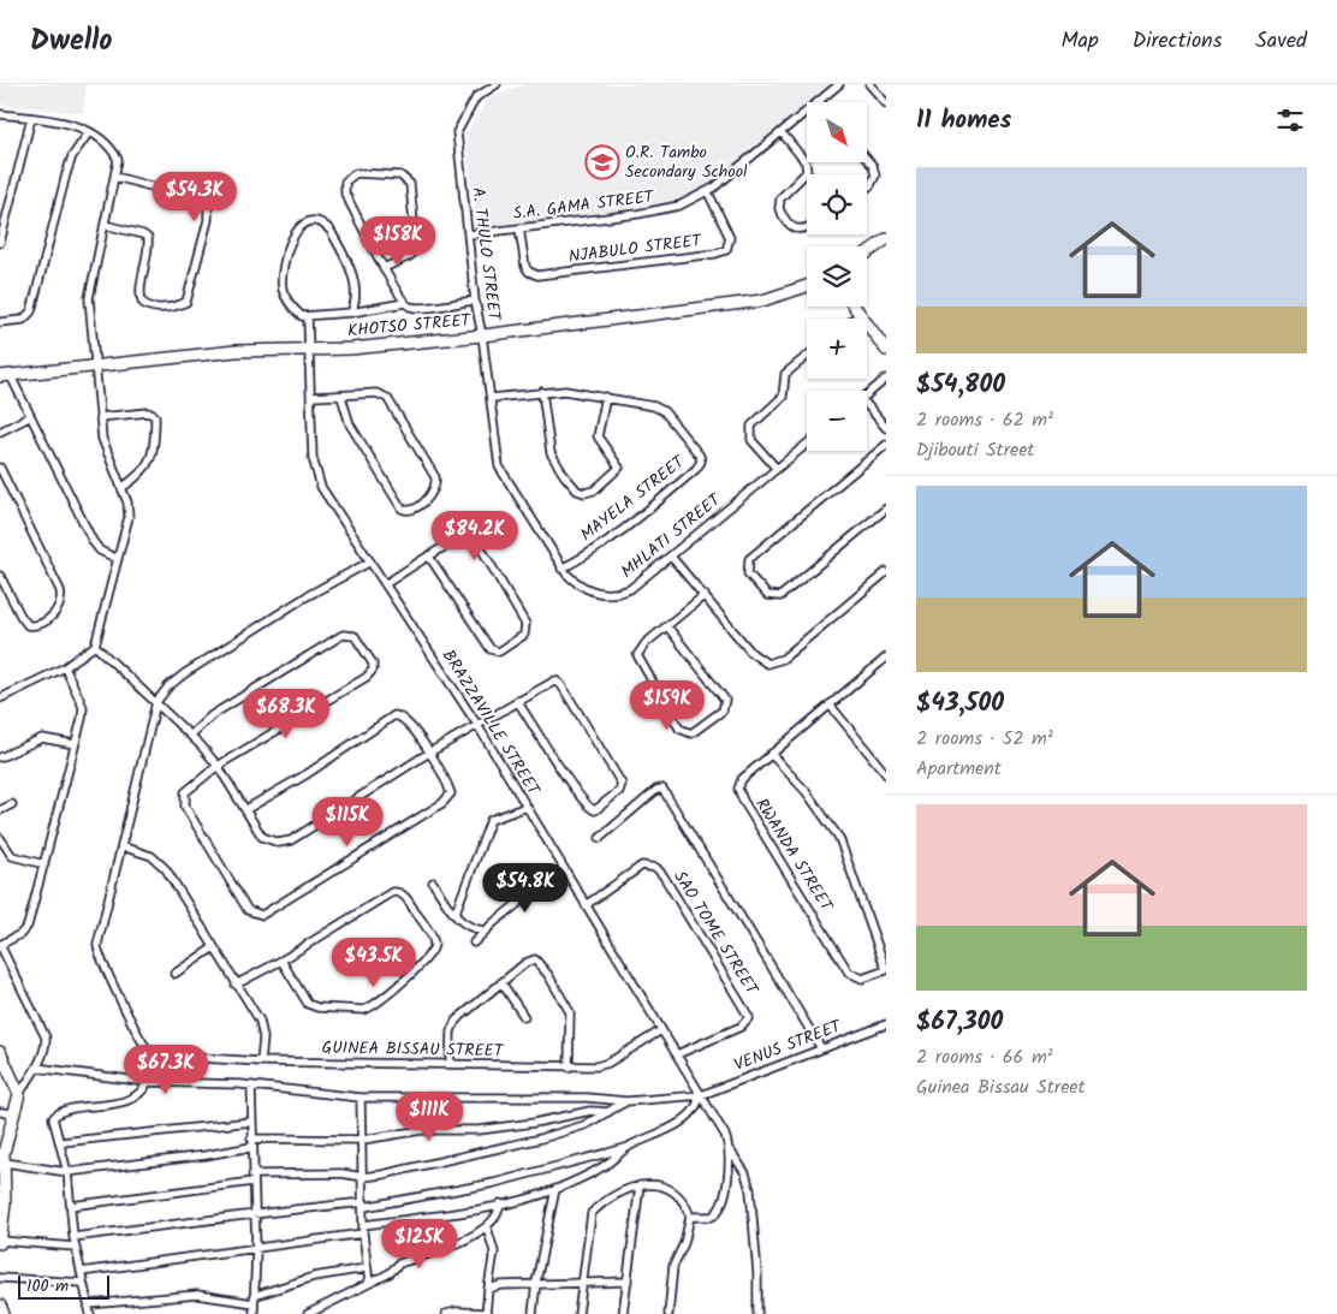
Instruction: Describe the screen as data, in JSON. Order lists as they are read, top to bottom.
{
  "streets": {
    "street": [
      "S.A. GAMA STREET",
      "NJABULO STREET",
      "A. THULO STREET",
      "KHOTSO STREET",
      "MAYELA STREET",
      "MHLATI STREET",
      "BRAZZAVILLE STREET",
      "RWANDA STREET",
      "SAO TOME STREET",
      "VENUS STREET",
      "GUINEA BISSAU STREET"
    ]
  },
  "crossings": [
    ["S.A. GAMA STREET", "NJABULO STREET"],
    ["S.A. GAMA STREET", "A. THULO STREET"],
    ["A. THULO STREET", "KHOTSO STREET"],
    ["A. THULO STREET", "MHLATI STREET"],
    ["KHOTSO STREET", "MHLATI STREET"],
    ["KHOTSO STREET", "BRAZZAVILLE STREET"],
    ["MAYELA STREET", "MHLATI STREET"],
    ["BRAZZAVILLE STREET", "SAO TOME STREET"],
    ["BRAZZAVILLE STREET", "VENUS STREET"],
    ["BRAZZAVILLE STREET", "GUINEA BISSAU STREET"]
  ],
  "places": {
    "school or university": ["O.R. Tambo Secondary School"]
  },
  "scale_bar": "100 m",
  "north": "bottom right",
  "page": {
    "header": "Dwello",
    "nav": ["Map", "Directions", "Saved"],
    "heading": "11 homes",
    "map_buttons": ["+", "−"],
    "list": [
      {
        "name": "$54,800",
        "note": "2 rooms · 62 m² · Djibouti Street"
      },
      {
        "name": "$43,500",
        "note": "2 rooms · 52 m² · Apartment"
      },
      {
        "name": "$67,300",
        "note": "2 rooms · 66 m² · Guinea Bissau Street"
      }
    ],
    "price": [
      "$54.3K",
      "$158K",
      "$84.2K",
      "$159K",
      "$68.3K",
      "$115K",
      "$54.8K",
      "$43.5K",
      "$67.3K",
      "$111K",
      "$125K"
    ],
    "scale": "100 m"
  }
}
